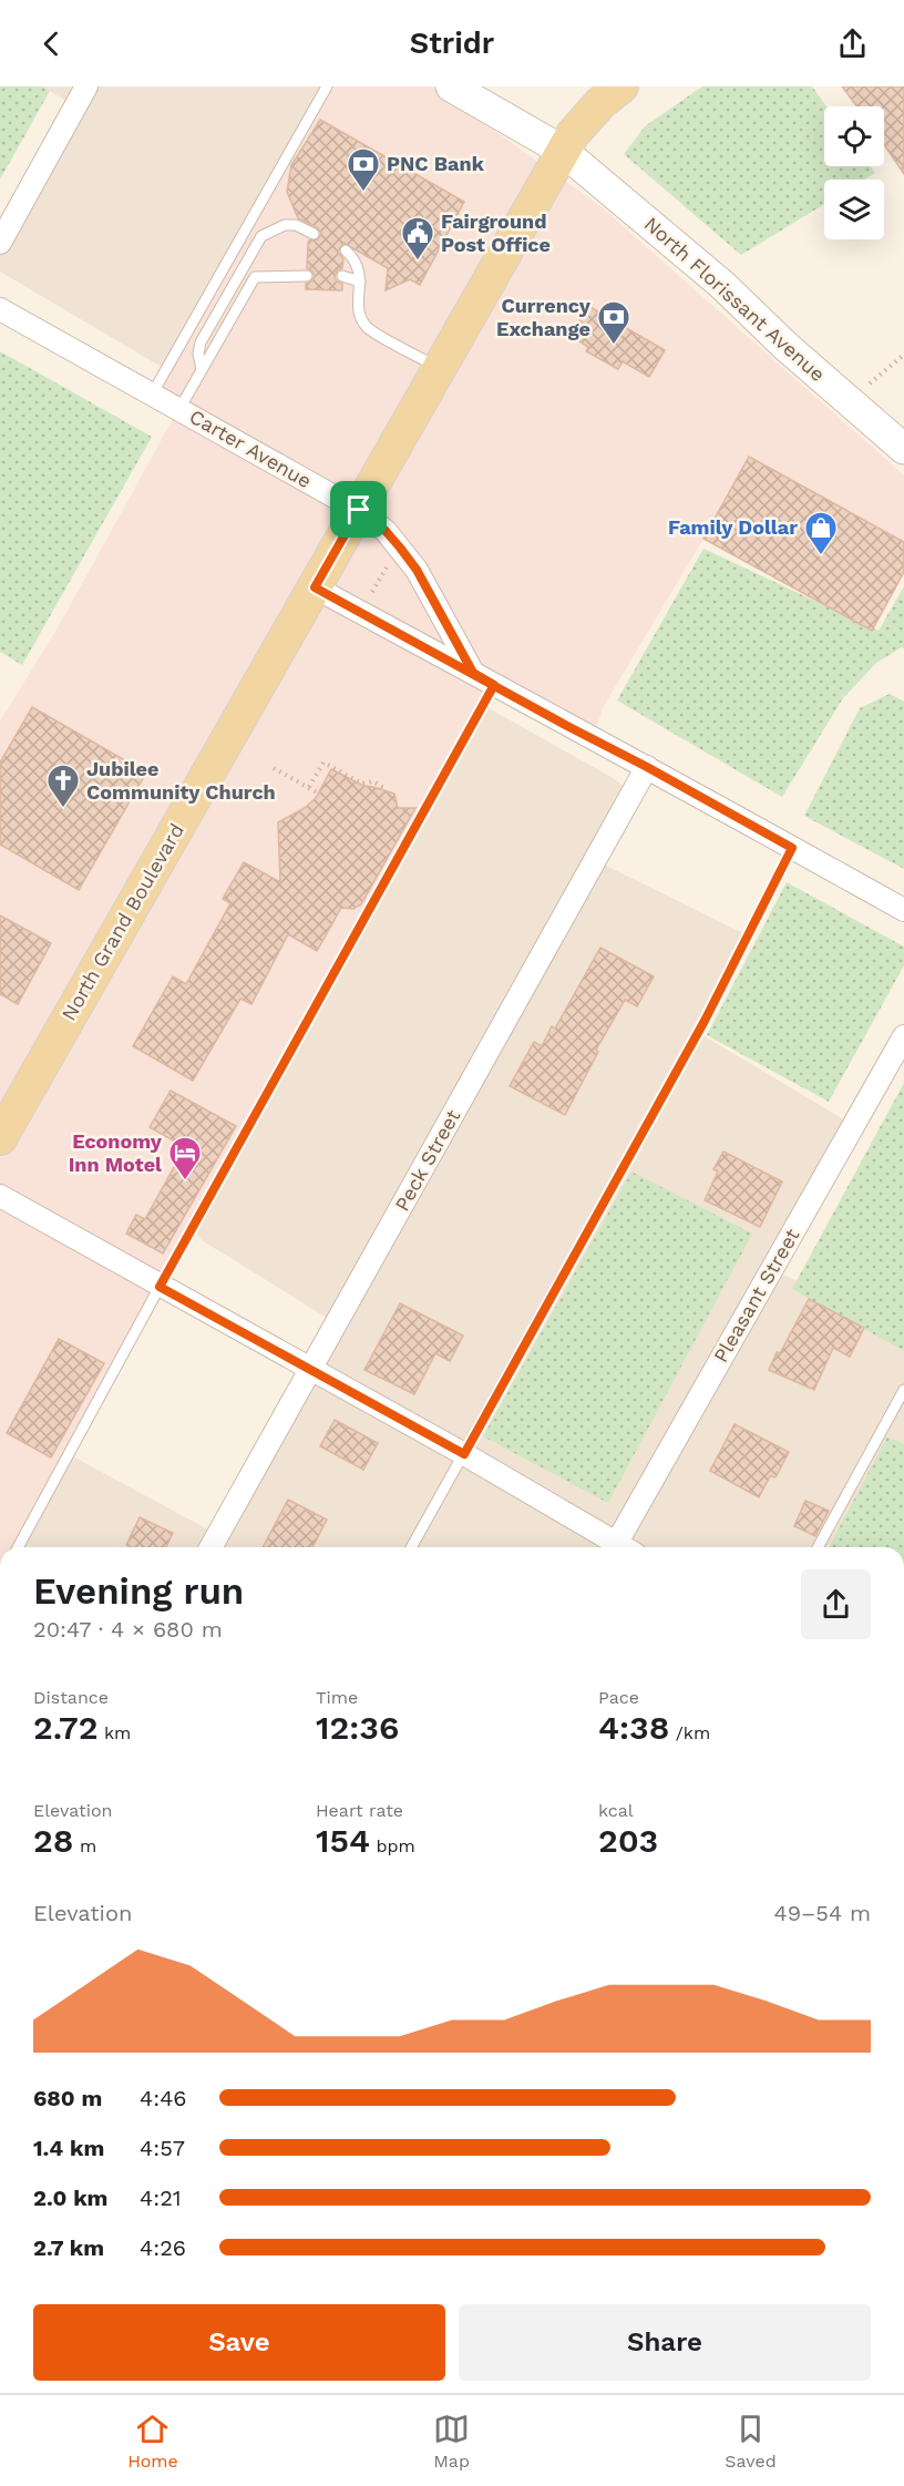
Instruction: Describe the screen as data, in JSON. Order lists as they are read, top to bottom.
{
  "streets": {
    "main road": ["North Florissant Avenue", "North Grand Boulevard"],
    "street": ["Carter Avenue", "Peck Street", "Pleasant Street"]
  },
  "crossings": [
    ["North Florissant Avenue", "North Grand Boulevard"],
    ["Carter Avenue", "North Grand Boulevard"]
  ],
  "places": {
    "bank": ["PNC Bank", "Currency Exchange"],
    "public building": ["Fairground Post Office"],
    "shop": ["Family Dollar"],
    "church": ["Jubilee Community Church"],
    "hotel": ["Economy Inn Motel"]
  },
  "page": {
    "header": "Stridr",
    "heading": ["Evening run", "20:47 · 4 × 680 m"],
    "stats": [
      ["Distance", "2.72 km"],
      ["Time", "12:36"],
      ["Pace", "4:38 /km"],
      ["Elevation", "28 m"],
      ["Heart rate", "154 bpm"],
      ["kcal", "203"]
    ],
    "chart": ["Elevation", "49–54 m"],
    "list": [
      {
        "name": "680 m",
        "note": "4:46"
      },
      {
        "name": "1.4 km",
        "note": "4:57"
      },
      {
        "name": "2.0 km",
        "note": "4:21"
      },
      {
        "name": "2.7 km",
        "note": "4:26"
      }
    ],
    "buttons": ["Save", "Share"],
    "tabs": ["Home", "Map", "Saved"]
  }
}
